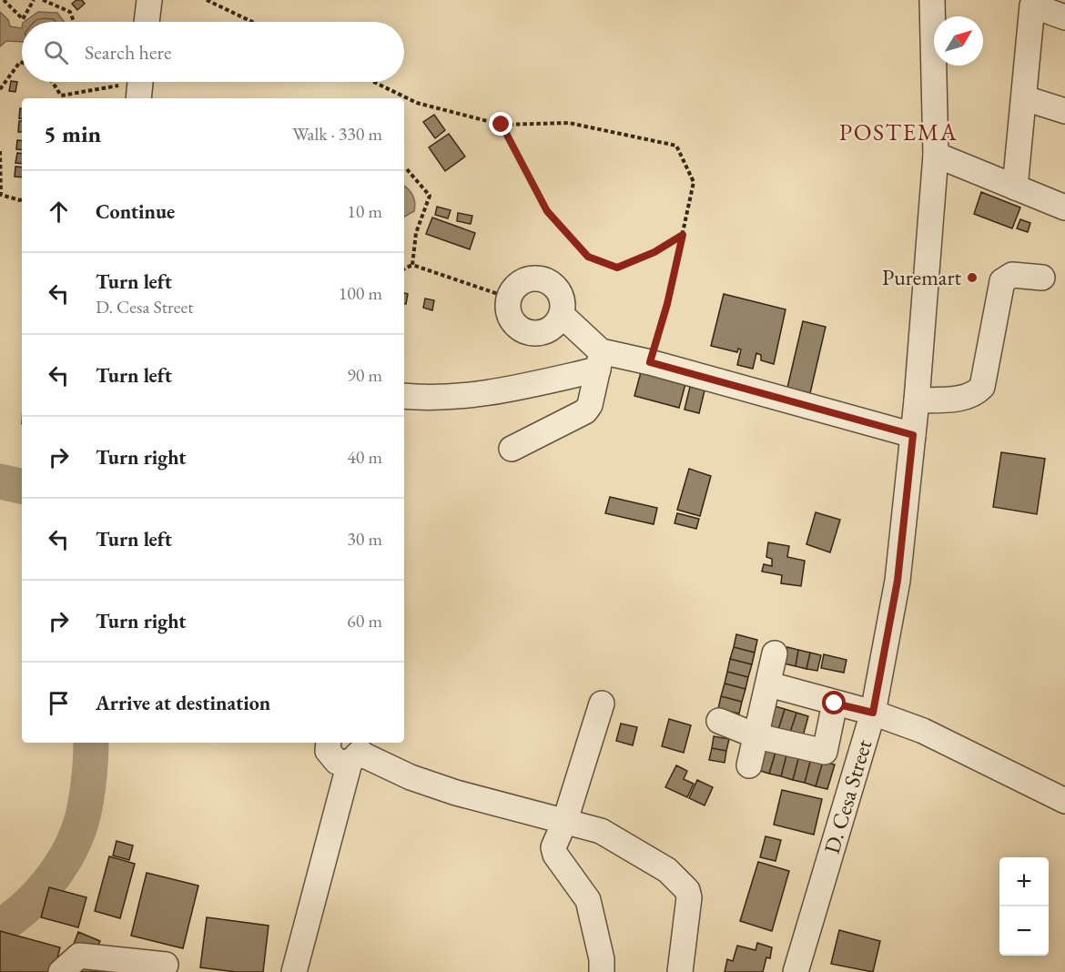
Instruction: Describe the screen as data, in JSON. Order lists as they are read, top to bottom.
{
  "streets": {
    "street": ["D. Cesa Street"]
  },
  "districts": ["POSTEMA"],
  "places": ["Puremart"],
  "north": "top right",
  "page": {
    "search": "Search here",
    "heading": ["5 min", "Walk · 330 m"],
    "list": [
      ["Continue", "10 m"],
      ["Turn left", "D. Cesa Street", "100 m"],
      ["Turn left", "90 m"],
      ["Turn right", "40 m"],
      ["Turn left", "30 m"],
      ["Turn right", "60 m"],
      "Arrive at destination"
    ],
    "map_buttons": ["+", "−"]
  }
}
